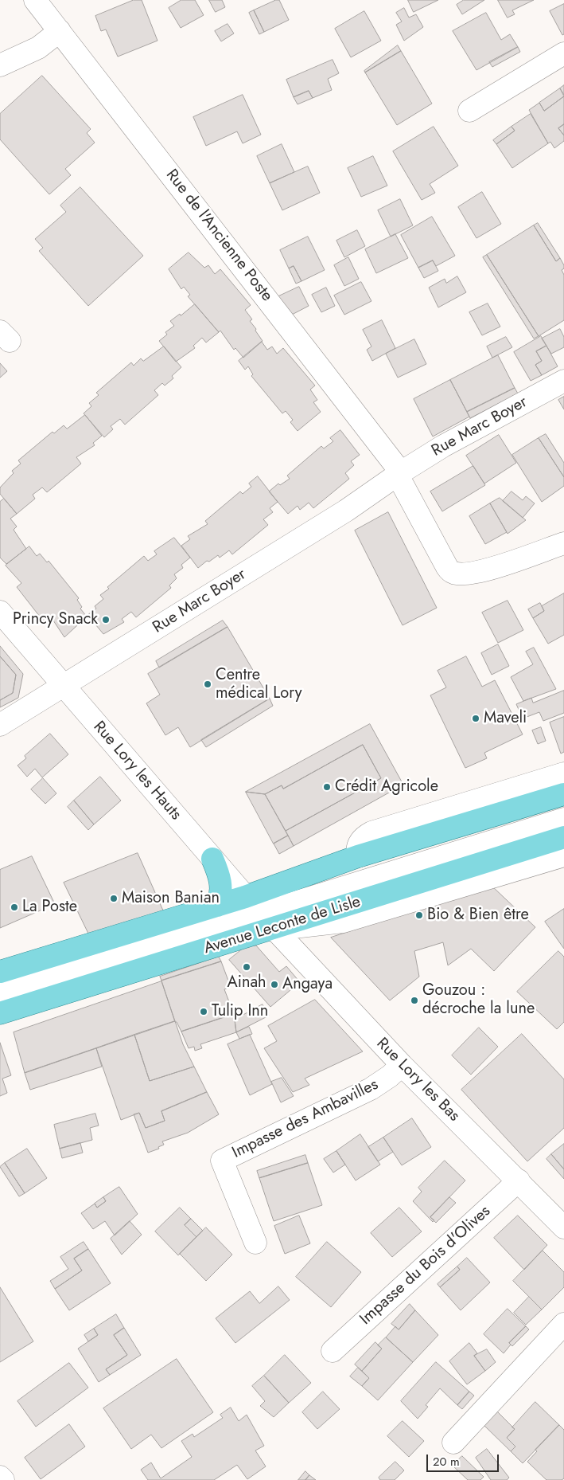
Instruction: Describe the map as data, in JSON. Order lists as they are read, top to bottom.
{
  "streets": {
    "main road": ["Avenue Leconte de Lisle"],
    "street": [
      "Rue de l'Ancienne Poste",
      "Rue Marc Boyer",
      "Rue Lory les Hauts",
      "Rue Lory les Bas",
      "Impasse des Ambavilles",
      "Impasse du Bois d'Olives"
    ]
  },
  "crossings": [
    ["Rue de l'Ancienne Poste", "Rue Marc Boyer"],
    ["Rue Marc Boyer", "Rue Lory les Hauts"],
    ["Rue Lory les Hauts", "Avenue Leconte de Lisle"],
    ["Rue Lory les Hauts", "Rue Lory les Bas"],
    ["Avenue Leconte de Lisle", "Rue Lory les Bas"],
    ["Rue Lory les Bas", "Impasse des Ambavilles"],
    ["Rue Lory les Bas", "Impasse du Bois d'Olives"]
  ],
  "places": [
    "Princy Snack",
    "Centre médical Lory",
    "Maveli",
    "Crédit Agricole",
    "Maison Banian",
    "La Poste",
    "Bio & Bien être",
    "Ainah",
    "Angaya",
    "Gouzou : décroche la lune",
    "Tulip Inn"
  ],
  "scale_bar": "20 m"
}
